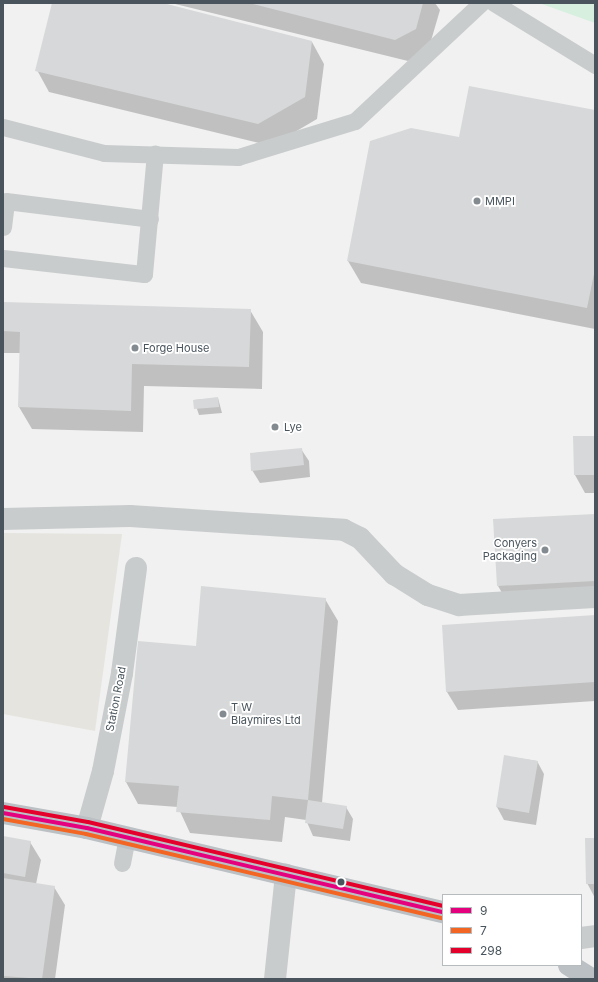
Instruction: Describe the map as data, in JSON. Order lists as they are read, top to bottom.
{
  "streets": {
    "street": ["Station Road"]
  },
  "places": [
    "MMPI",
    "Forge House",
    "Lye",
    "Conyers Packaging",
    "T W Blaymires Ltd"
  ],
  "lines": ["transit line 298", "transit line 9", "transit line 7"],
  "legend": ["9", "7", "298"]
}
